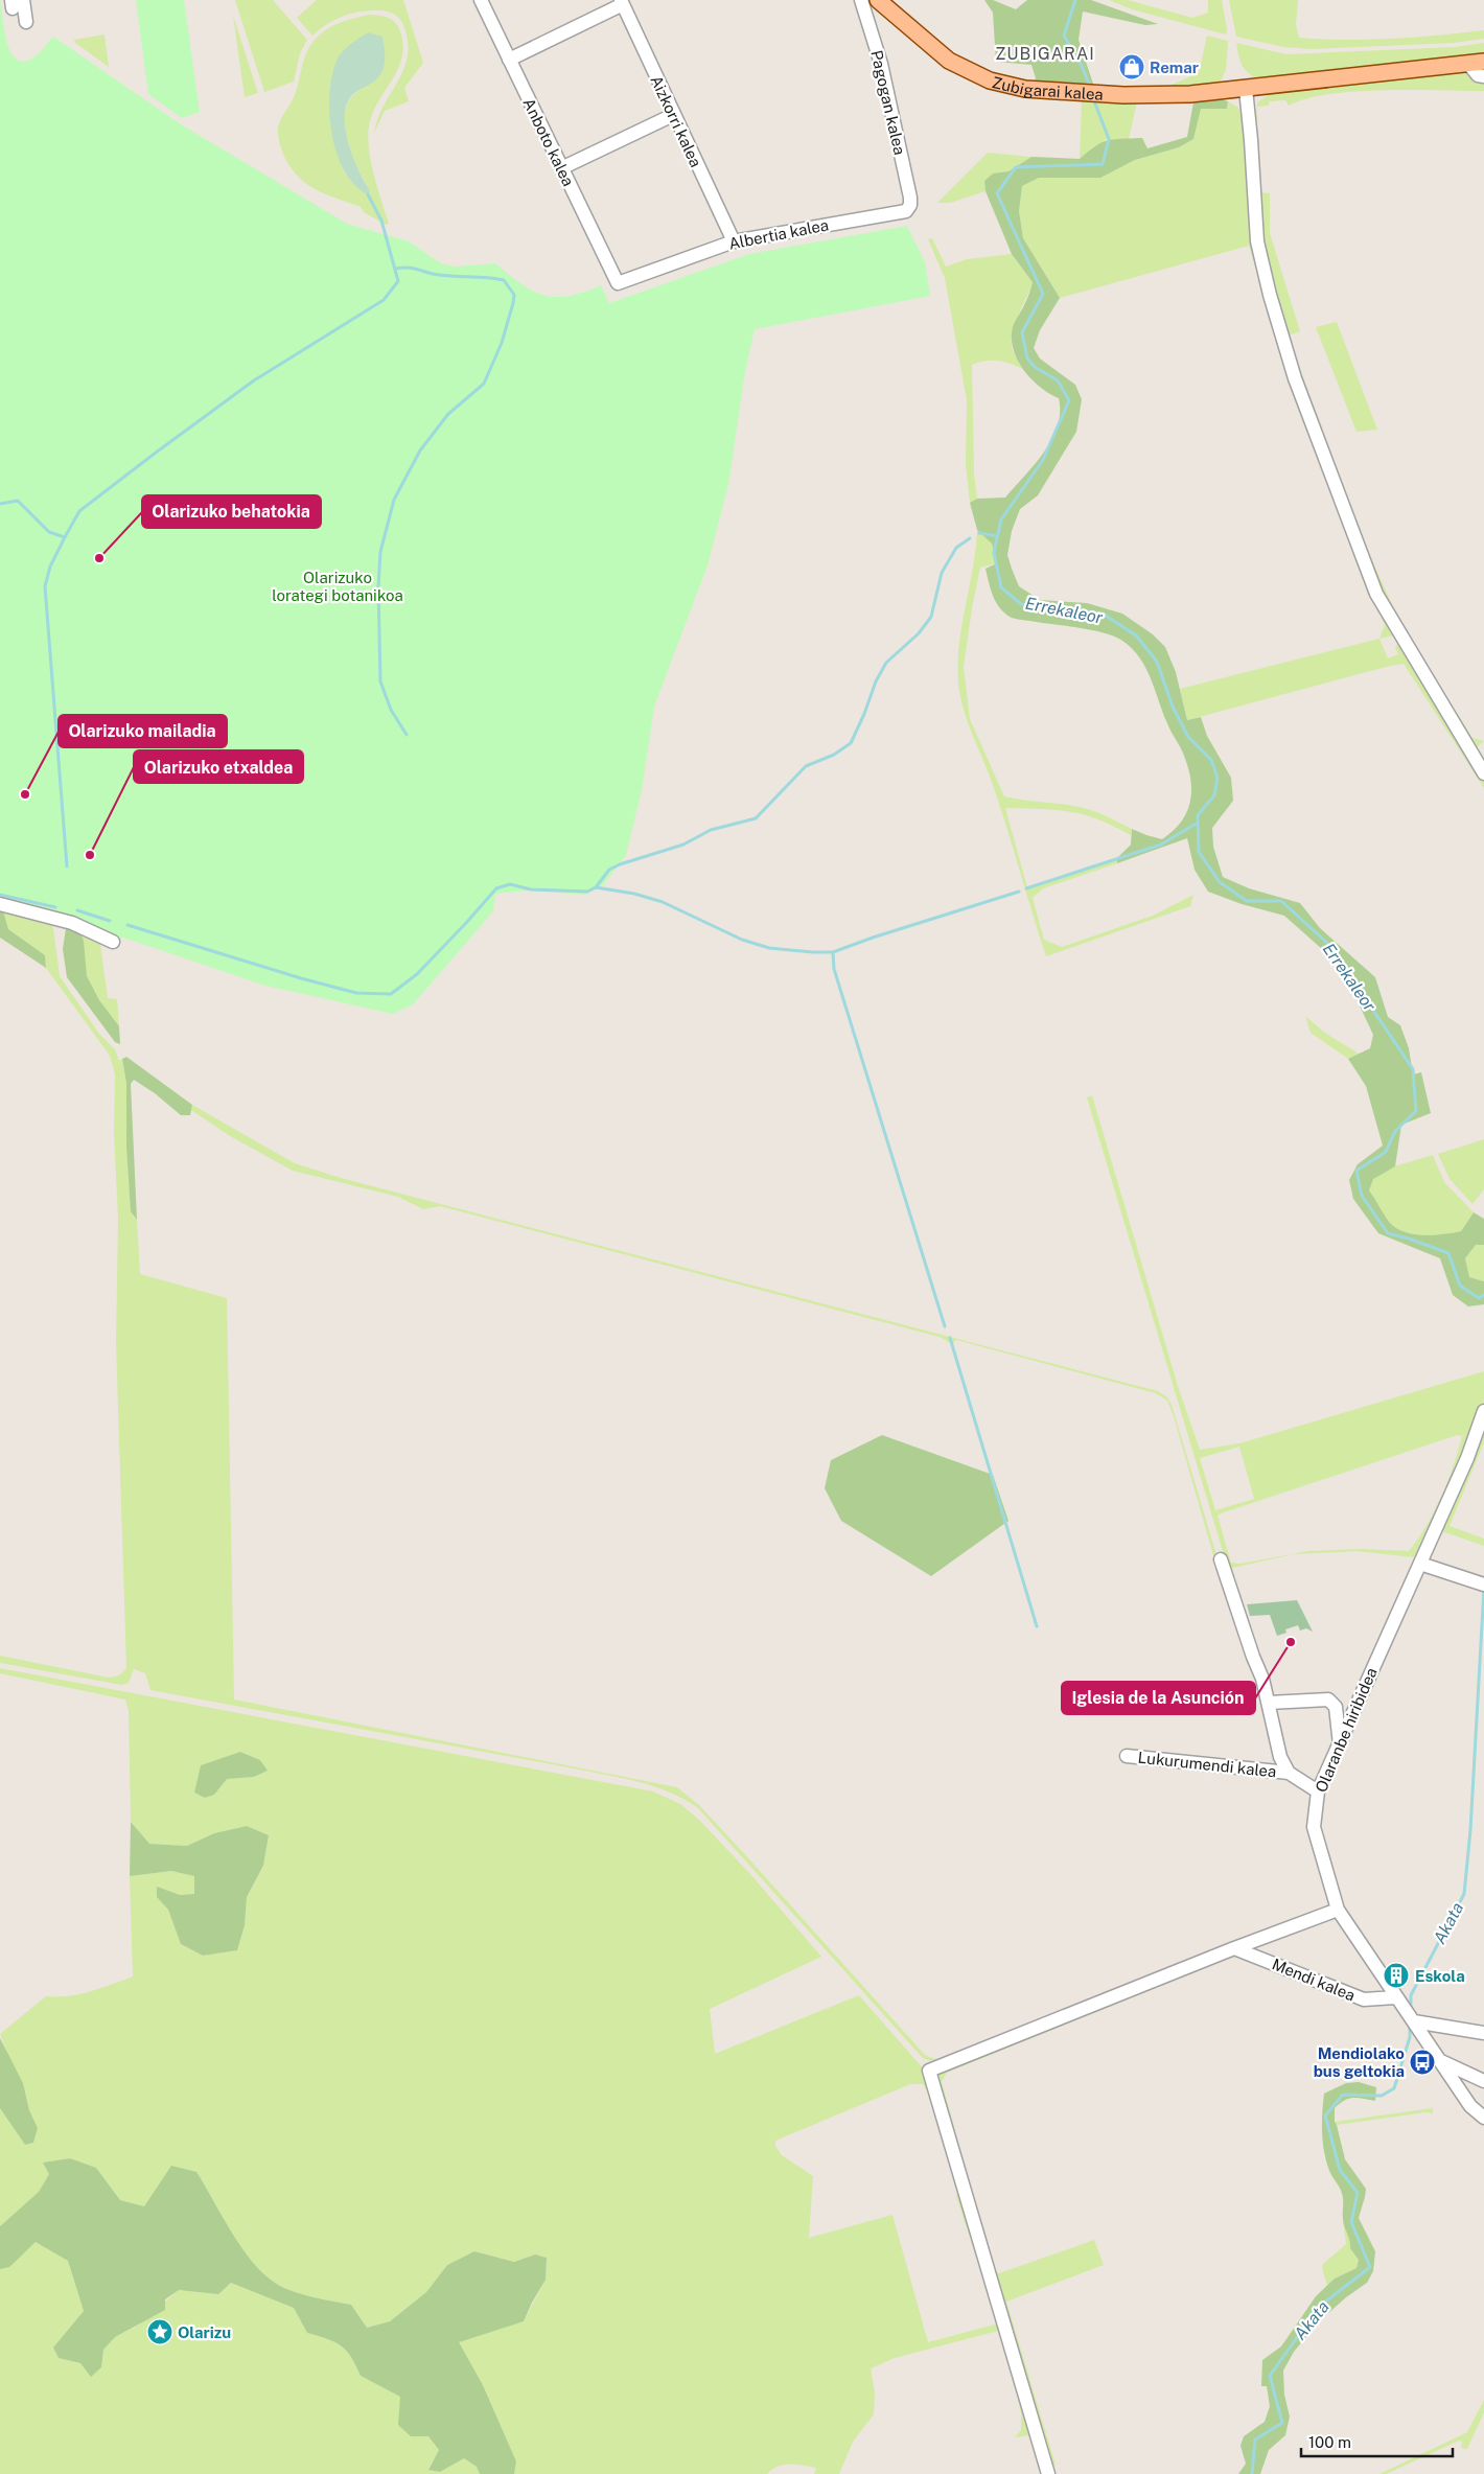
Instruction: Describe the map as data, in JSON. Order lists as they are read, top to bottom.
{
  "streets": {
    "main road": ["Zubigarai kalea"],
    "street": [
      "Pagogan kalea",
      "Aizkorri kalea",
      "Anboto kalea",
      "Albertia kalea",
      "Olaranbe hiribidea",
      "Lukurumendi kalea",
      "Mendi kalea"
    ]
  },
  "crossings": [
    ["Pagogan kalea", "Albertia kalea"],
    ["Aizkorri kalea", "Albertia kalea"],
    ["Anboto kalea", "Albertia kalea"],
    ["Olaranbe hiribidea", "Mendi kalea"]
  ],
  "districts": ["ZUBIGARAI"],
  "water": ["Errekaleor", "Akata"],
  "parks": ["Olarizuko lorategi botanikoa"],
  "places": {
    "shop": ["Remar"],
    "other": [
      "Olarizuko behatokia",
      "Olarizuko mailadia",
      "Olarizuko etxaldea",
      "Iglesia de la Asunción"
    ],
    "building": ["Eskola"],
    "bus stop": ["Mendiolako bus geltokia"],
    "place": ["Olarizu"]
  },
  "scale_bar": "100 m"
}
